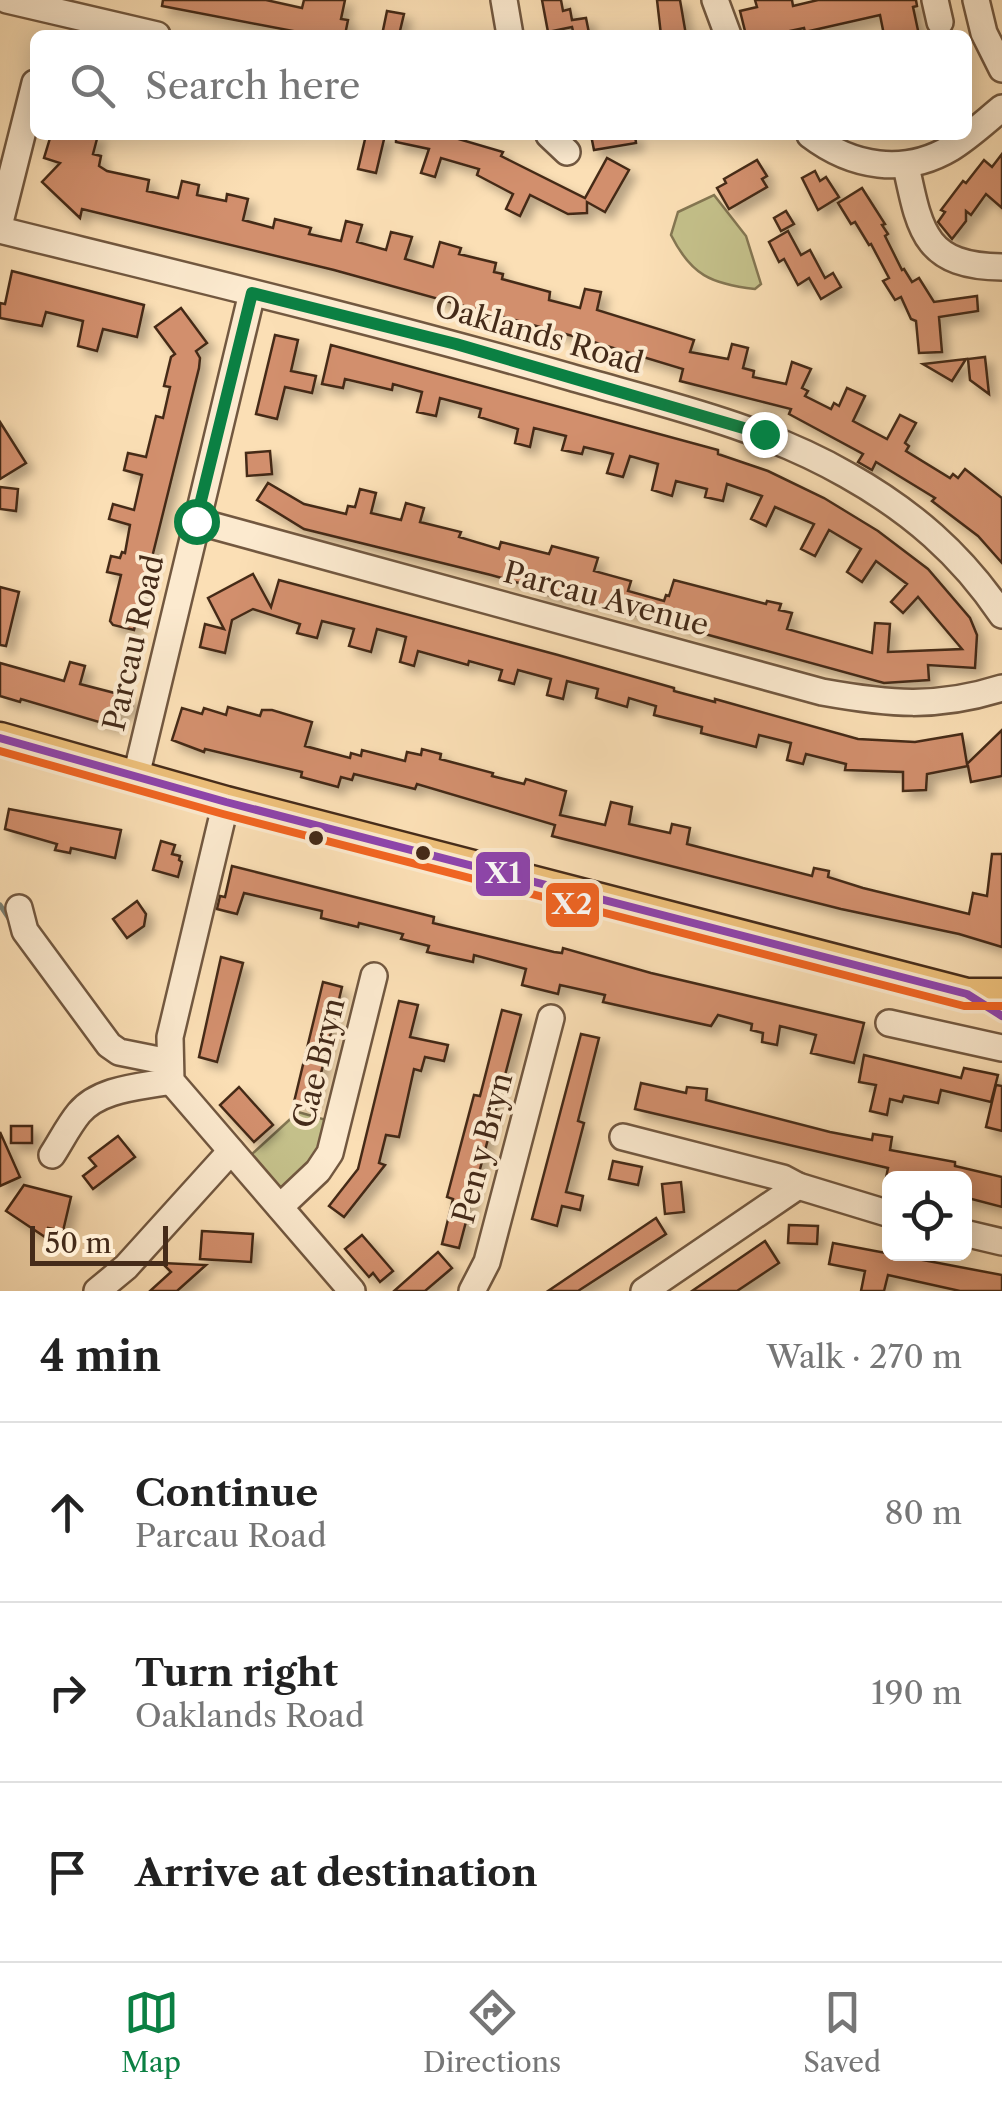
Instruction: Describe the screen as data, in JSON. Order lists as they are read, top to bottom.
{
  "streets": {
    "street": [
      "Oaklands Road",
      "Parcau Avenue",
      "Parcau Road",
      "Cae Bryn",
      "Pen y Bryn"
    ]
  },
  "crossings": [
    ["Oaklands Road", "Parcau Road"],
    ["Parcau Avenue", "Parcau Road"]
  ],
  "lines": ["transit line X1", "transit line X2"],
  "scale_bar": "50 m",
  "page": {
    "search": "Search here",
    "scale": "50 m",
    "heading": ["4 min", "Walk · 270 m"],
    "list": [
      ["Continue", "Parcau Road", "80 m"],
      ["Turn right", "Oaklands Road", "190 m"],
      "Arrive at destination"
    ],
    "nav": ["Map", "Directions", "Saved"]
  }
}
